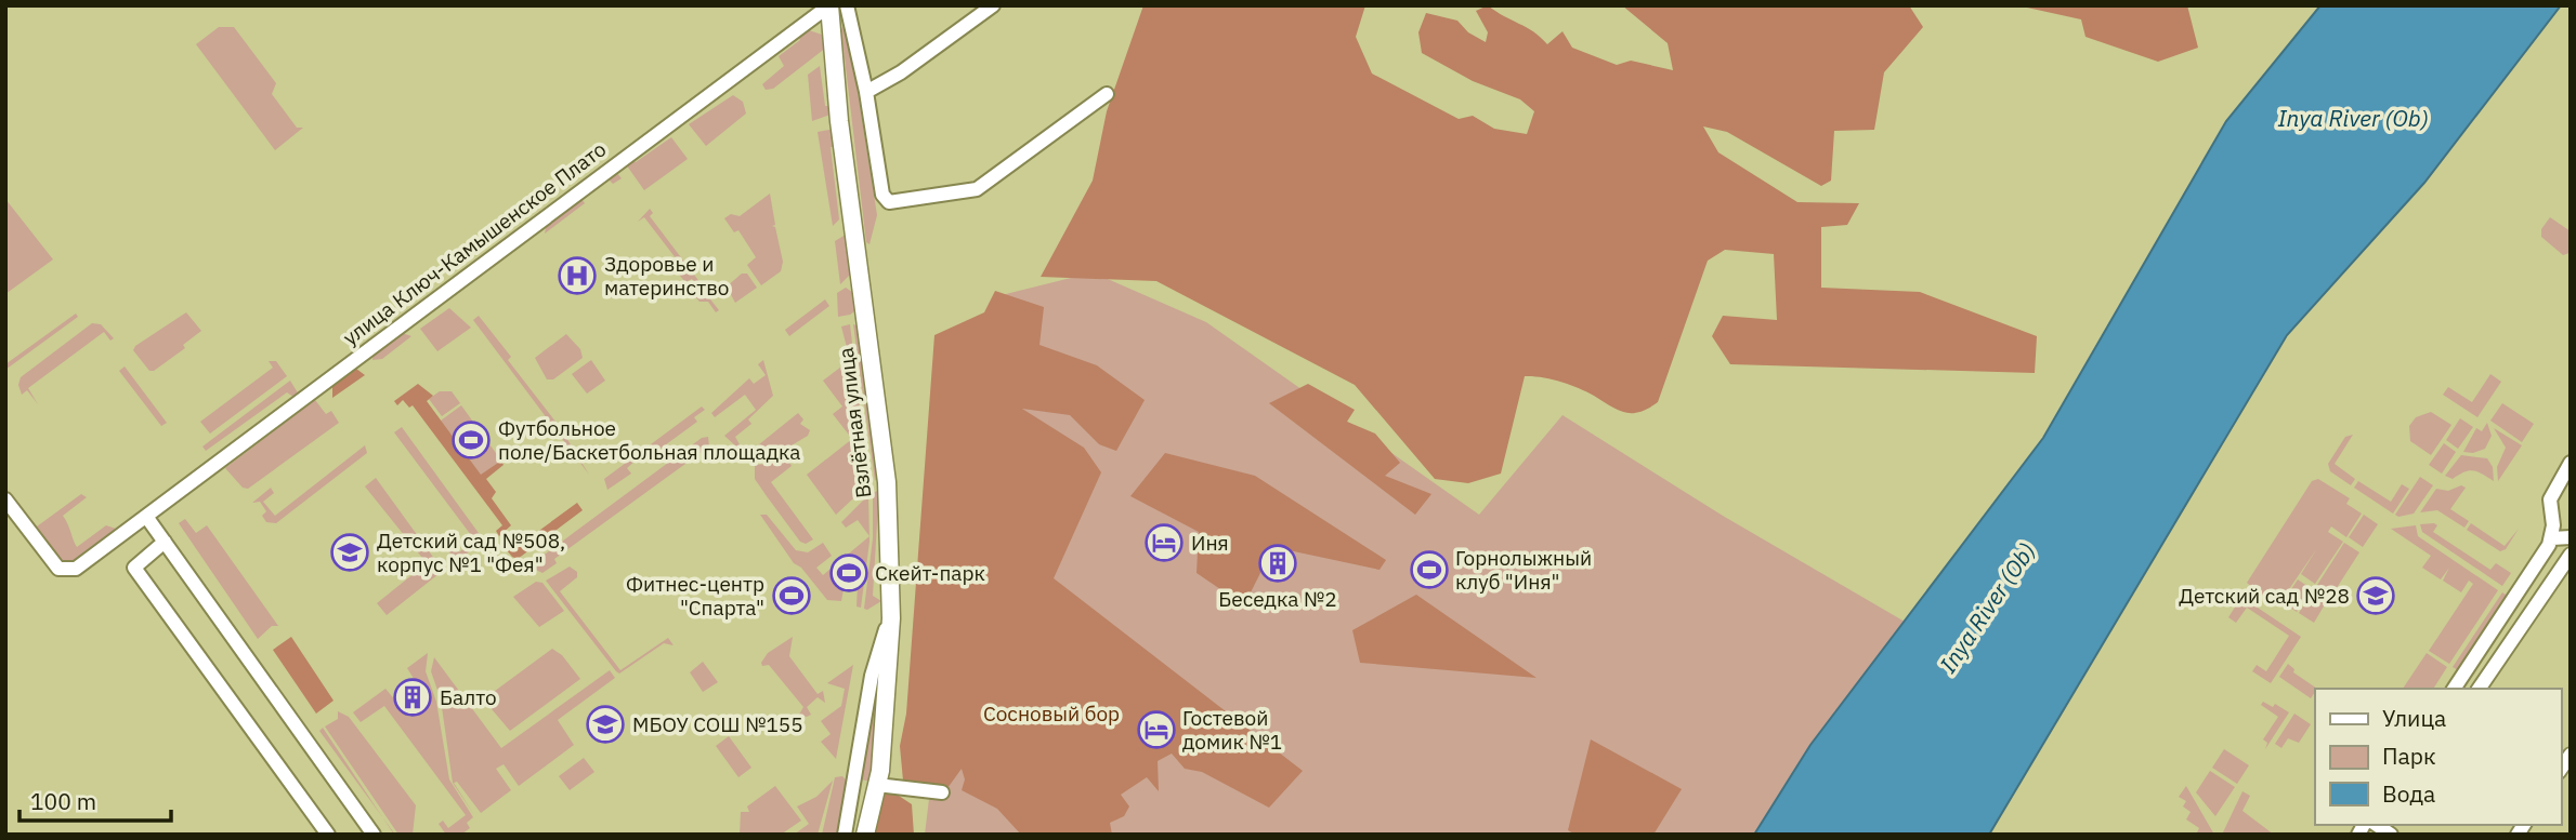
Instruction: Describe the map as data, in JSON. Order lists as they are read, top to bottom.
{
  "streets": {
    "main road": ["Взлётная улица"],
    "street": ["улица Ключ-Камышенское Плато"]
  },
  "crossings": [
    ["улица Ключ-Камышенское Плато", "Взлётная улица"]
  ],
  "water": ["Inya River (Ob)"],
  "parks": ["Сосновый бор"],
  "places": {
    "hospital": ["Здоровье и материнство"],
    "sports": [
      "Футбольное поле/Баскетбольная площадка",
      "Горнолыжный клуб \"Иня\"",
      "Скейт-парк",
      "Фитнес-центр \"Спарта\""
    ],
    "hotel": ["Иня", "Гостевой домик №1"],
    "school or university": ["Детский сад №508, корпус №1 \"Фея\"", "Детский сад №28", "МБОУ СОШ №155"],
    "building": ["Беседка №2", "Балто"]
  },
  "legend": ["Улица", "Парк", "Вода"],
  "scale_bar": "100 m"
}
